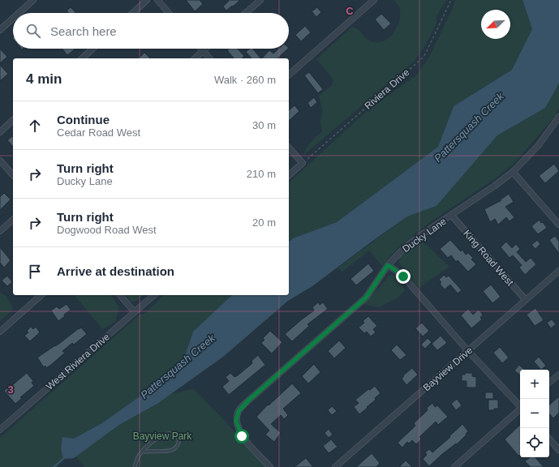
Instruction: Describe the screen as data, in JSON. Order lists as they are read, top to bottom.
{
  "streets": {
    "street": [
      "Ducky Lane",
      "King Road West",
      "West Riviera Drive",
      "Bayview Drive"
    ],
    "path": ["Riviera Drive"]
  },
  "crossings": [
    ["Ducky Lane", "King Road West"],
    ["King Road West", "Bayview Drive"]
  ],
  "water": ["Pattersquash Creek"],
  "parks": ["Bayview Park"],
  "north": "bottom left",
  "page": {
    "search": "Search here",
    "heading": ["4 min", "Walk · 260 m"],
    "list": [
      ["Continue", "Cedar Road West", "30 m"],
      ["Turn right", "Ducky Lane", "210 m"],
      ["Turn right", "Dogwood Road West", "20 m"],
      "Arrive at destination"
    ],
    "map_buttons": ["+", "−"]
  },
  "grid": {
    "columns": ["C"],
    "rows": ["3"]
  }
}
